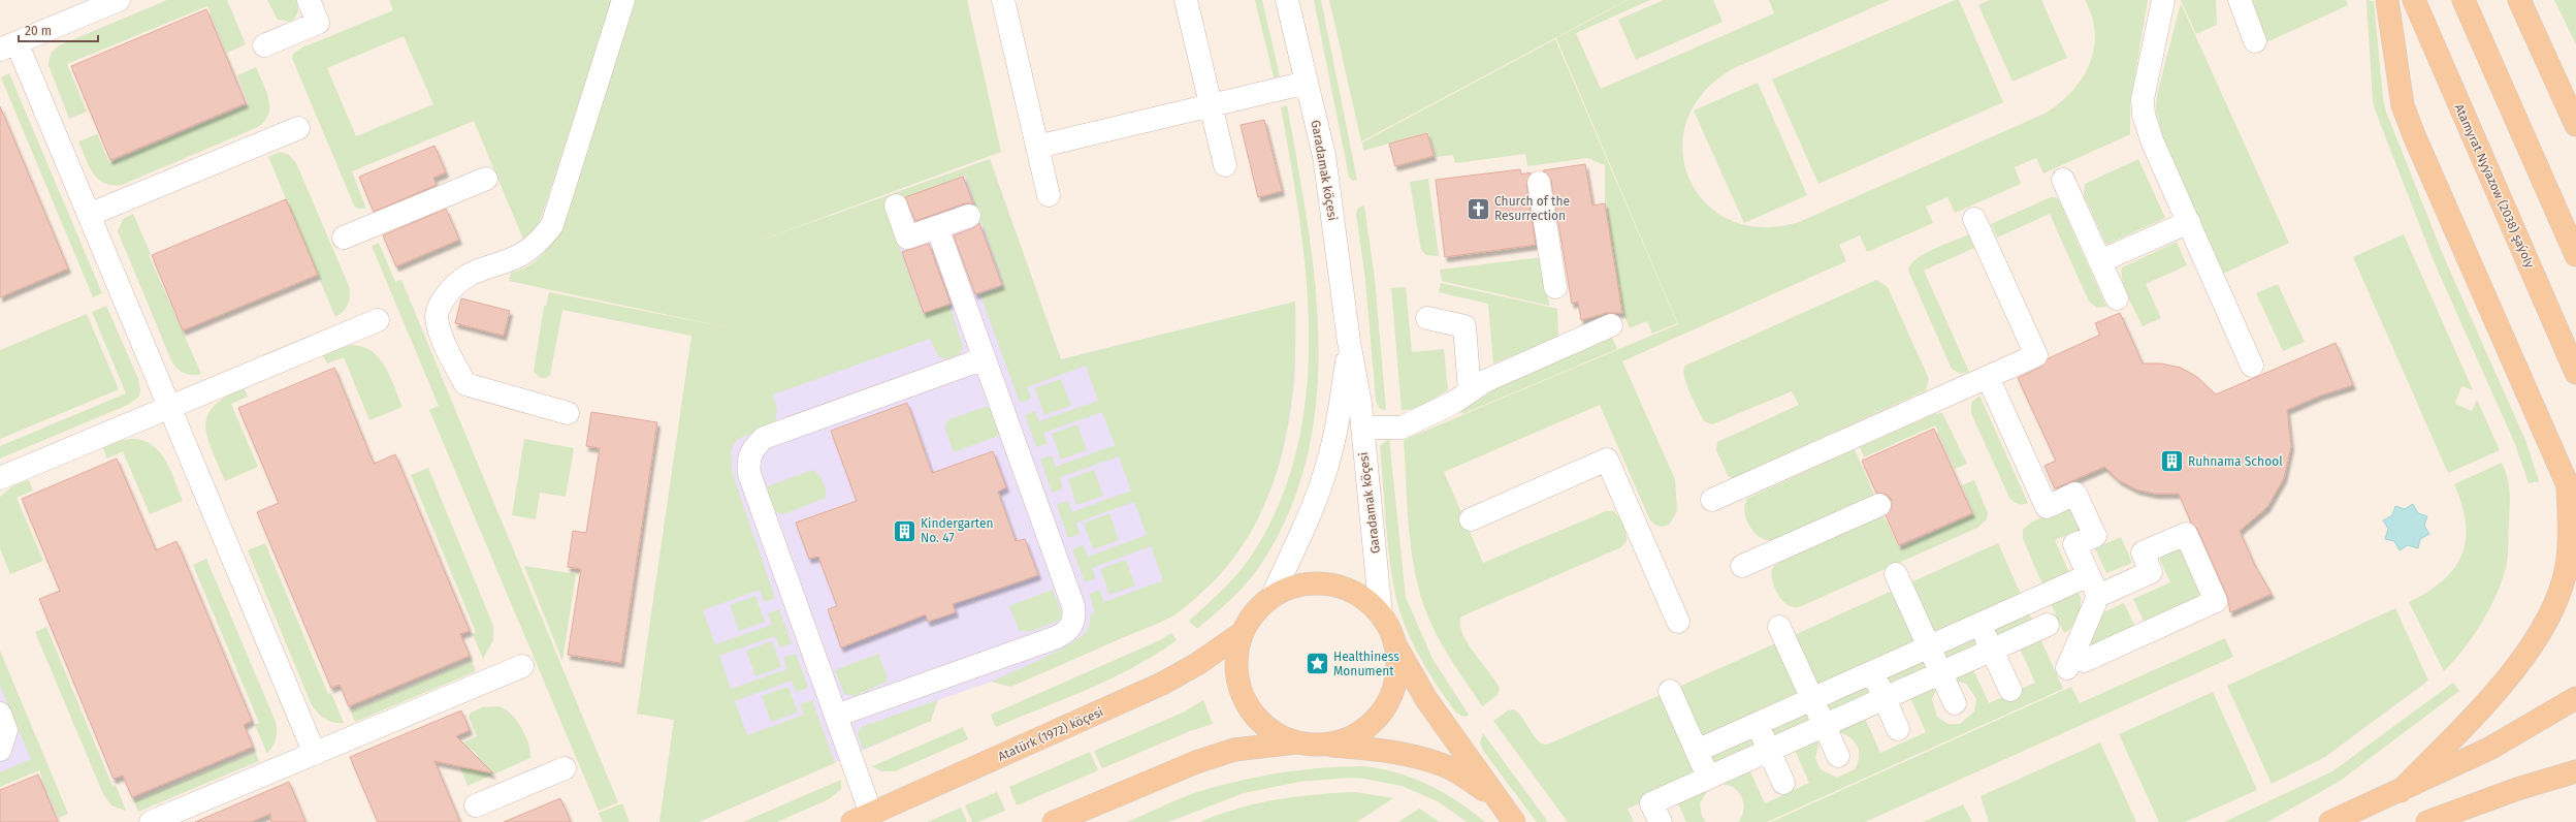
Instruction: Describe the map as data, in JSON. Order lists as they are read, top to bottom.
{
  "streets": {
    "main road": ["Atamyrat Nyýazow (2038) şaýoly", "Atatürk (1972) köçesi"],
    "street": ["Garadamak köçesi"]
  },
  "places": {
    "church": ["Church of the Resurrection"],
    "building": ["Ruhnama School", "Kindergarten No. 47"],
    "place": ["Healthiness Monument"]
  },
  "scale_bar": "20 m"
}
